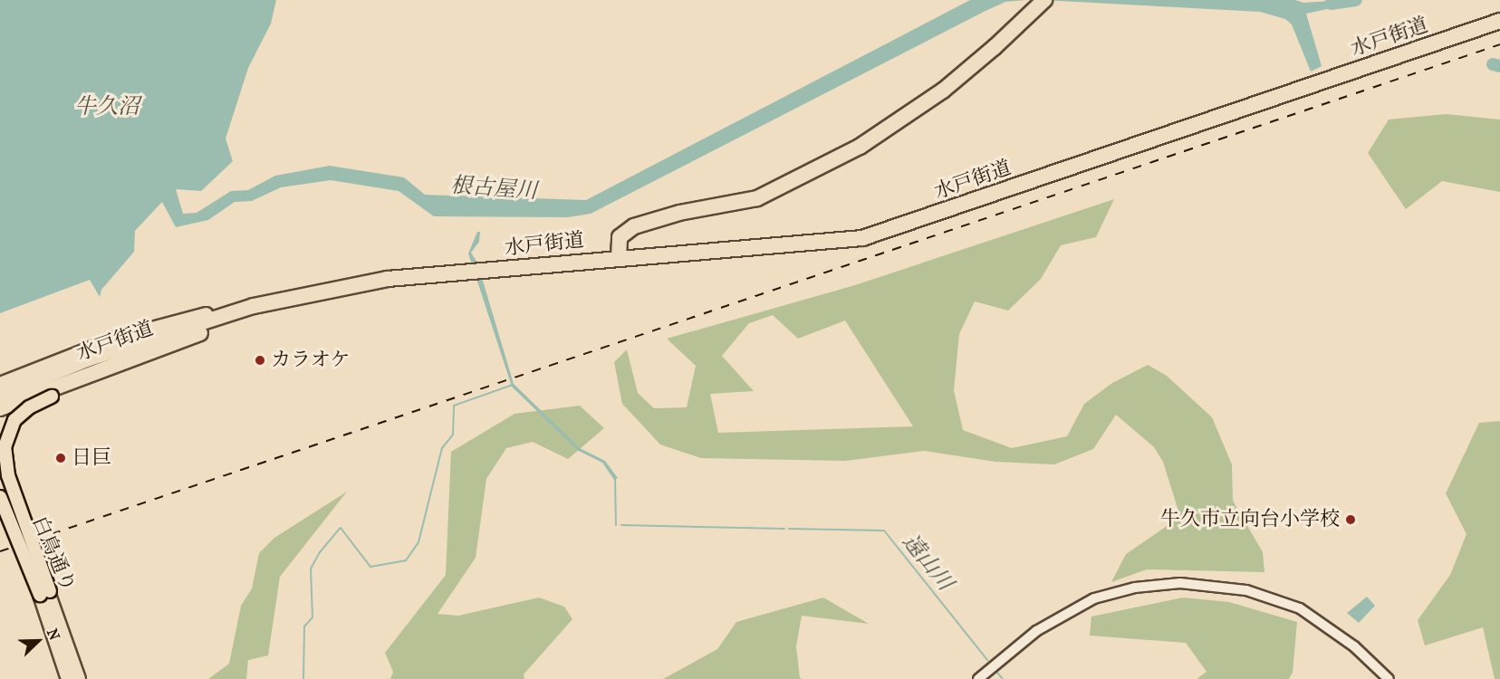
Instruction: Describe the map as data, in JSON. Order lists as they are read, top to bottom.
{
  "streets": {
    "highway": ["水戸街道"],
    "main road": ["白鳥通り"]
  },
  "water": ["牛久沼", "根古屋川", "遠山川"],
  "places": ["カラオケ", "日巨", "牛久市立向台小学校"],
  "north": "top right"
}
